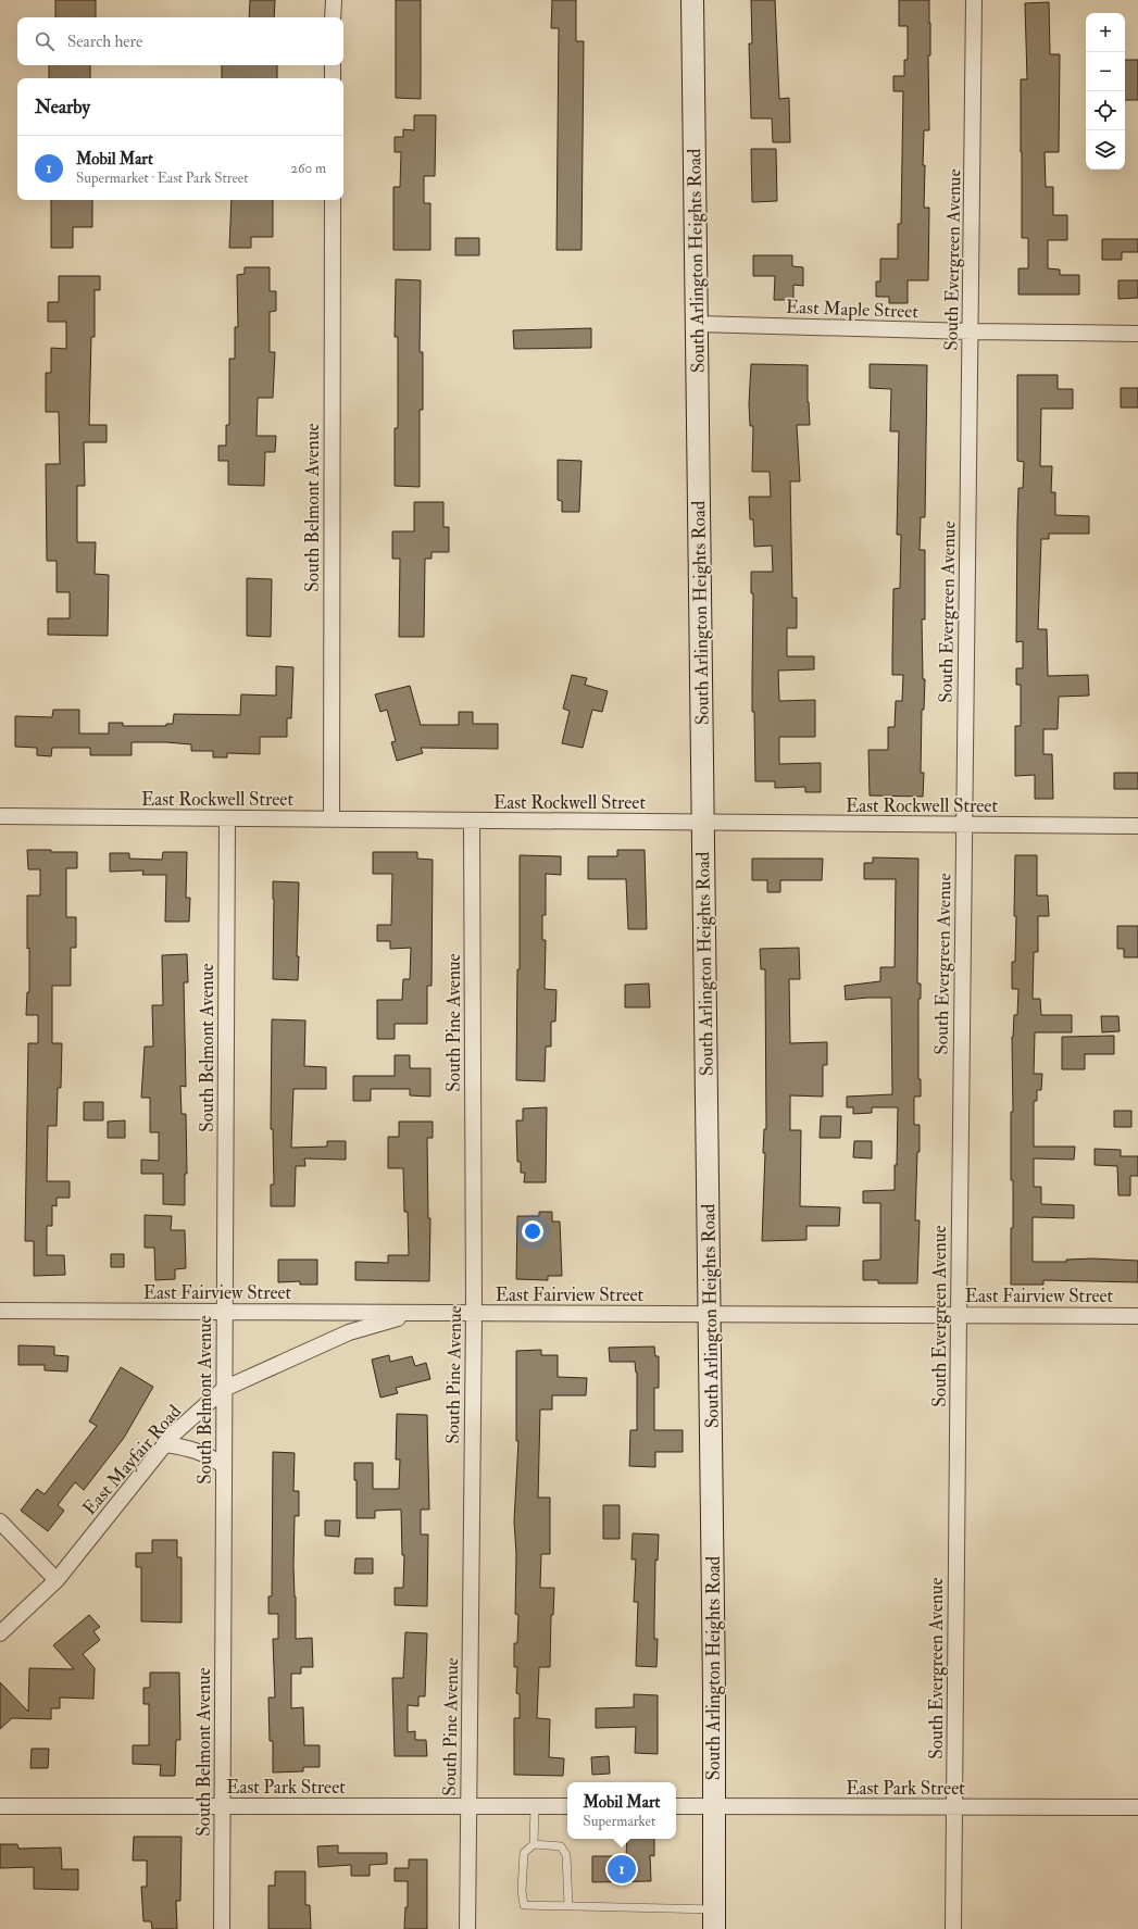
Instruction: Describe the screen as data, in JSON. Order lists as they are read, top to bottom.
{
  "streets": {
    "main road": ["South Arlington Heights Road"],
    "street": [
      "South Evergreen Avenue",
      "East Maple Street",
      "South Belmont Avenue",
      "East Rockwell Street",
      "South Pine Avenue",
      "East Fairview Street",
      "East Mayfair Road",
      "East Park Street"
    ]
  },
  "crossings": [
    ["South Evergreen Avenue", "East Maple Street"],
    ["South Evergreen Avenue", "East Rockwell Street"],
    ["South Evergreen Avenue", "East Fairview Street"],
    ["South Evergreen Avenue", "East Park Street"],
    ["South Arlington Heights Road", "East Maple Street"],
    ["South Arlington Heights Road", "East Rockwell Street"],
    ["South Arlington Heights Road", "East Fairview Street"],
    ["South Arlington Heights Road", "East Park Street"],
    ["South Belmont Avenue", "East Rockwell Street"],
    ["South Belmont Avenue", "East Fairview Street"],
    ["South Belmont Avenue", "East Mayfair Road"],
    ["South Belmont Avenue", "East Park Street"],
    ["East Rockwell Street", "South Pine Avenue"],
    ["South Pine Avenue", "East Fairview Street"],
    ["South Pine Avenue", "East Park Street"],
    ["East Fairview Street", "East Mayfair Road"]
  ],
  "page": {
    "map_buttons": ["+", "−"],
    "search": "Search here",
    "heading": "Nearby",
    "list": [
      {
        "mark": "1",
        "name": "Mobil Mart",
        "note": "Supermarket · East Park Street",
        "value": "260 m"
      }
    ],
    "popup": ["Mobil Mart", "Supermarket"],
    "pins": "1"
  }
}
